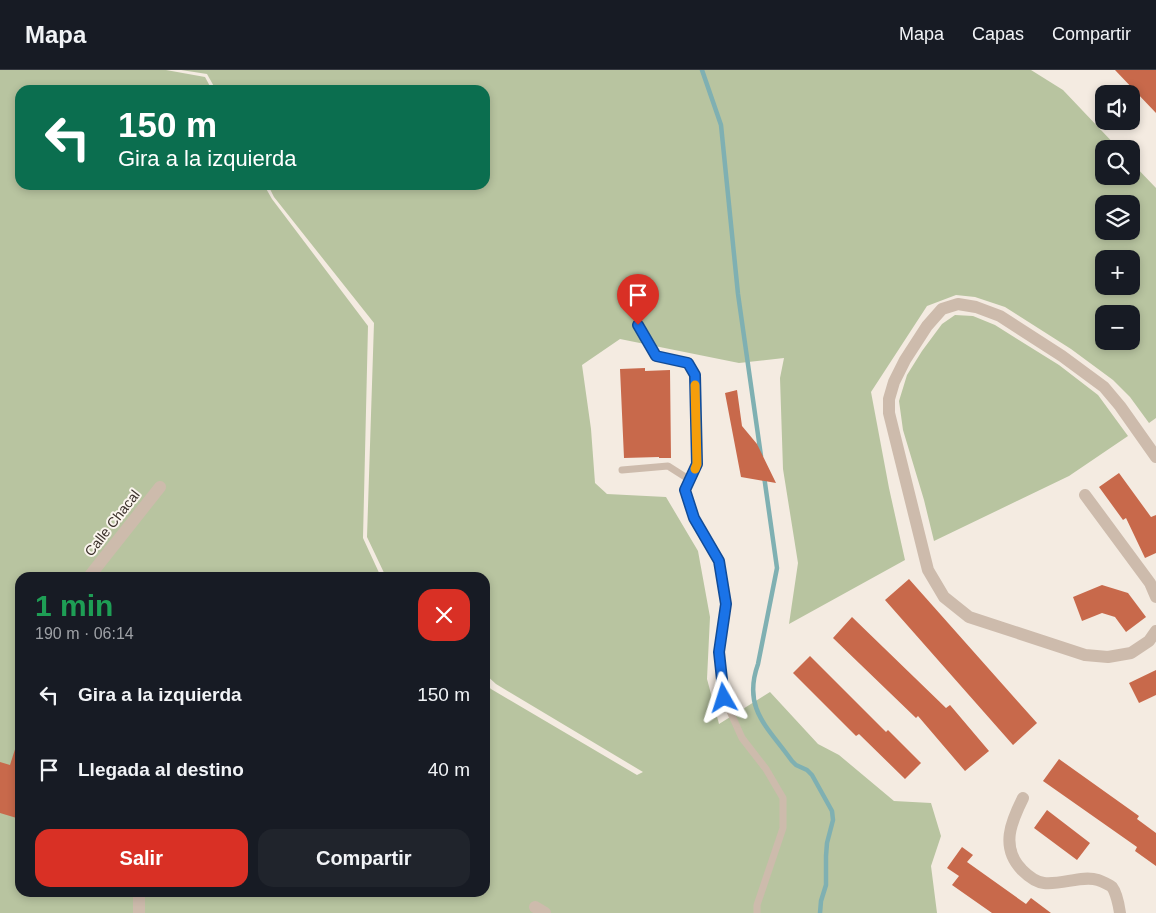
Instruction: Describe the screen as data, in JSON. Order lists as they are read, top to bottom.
{
  "streets": {
    "street": ["Calle Chacal"]
  },
  "page": {
    "header": "Mapa",
    "nav": ["Mapa", "Capas", "Compartir"],
    "map_buttons": ["+", "−"],
    "turn": ["150 m", "Gira a la izquierda"],
    "heading": ["1 min", "190 m · 06:14"],
    "list": [
      {
        "name": "Gira a la izquierda",
        "value": "150 m"
      },
      {
        "name": "Llegada al destino",
        "value": "40 m"
      }
    ],
    "buttons": ["Salir", "Compartir"]
  }
}
